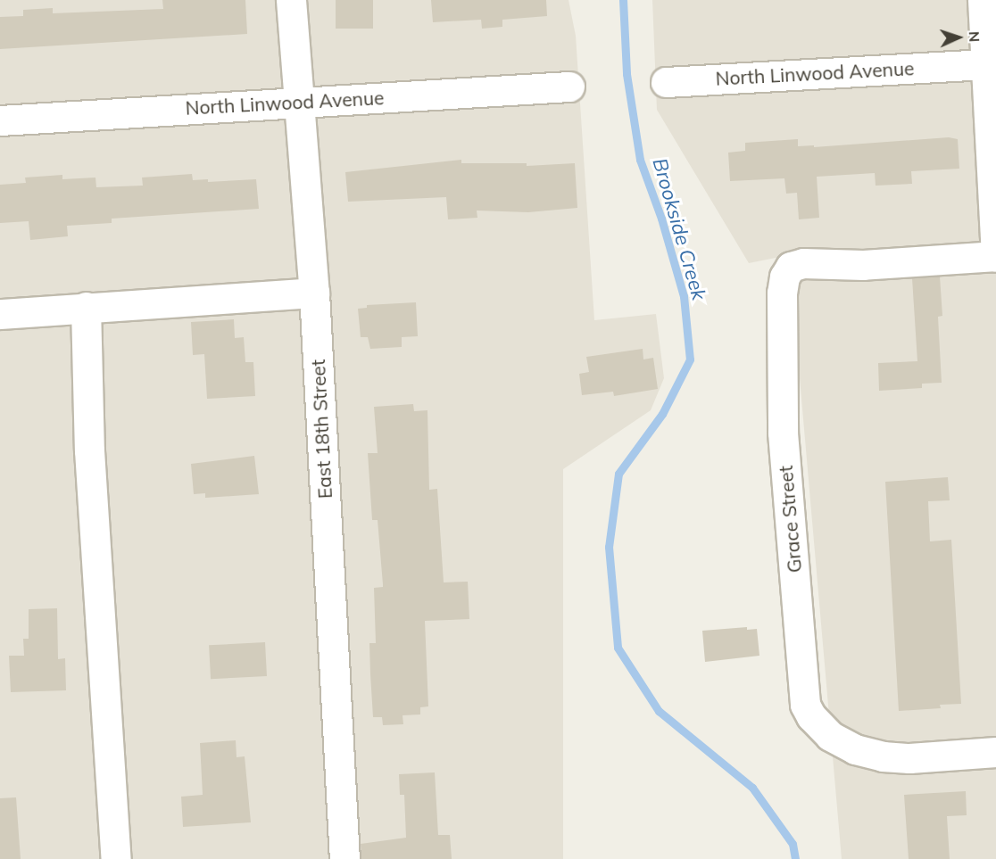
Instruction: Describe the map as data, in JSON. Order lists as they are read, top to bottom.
{
  "streets": {
    "street": ["North Linwood Avenue", "East 18th Street", "Grace Street"]
  },
  "crossings": [
    ["North Linwood Avenue", "East 18th Street"]
  ],
  "water": ["Brookside Creek"],
  "north": "right"
}
